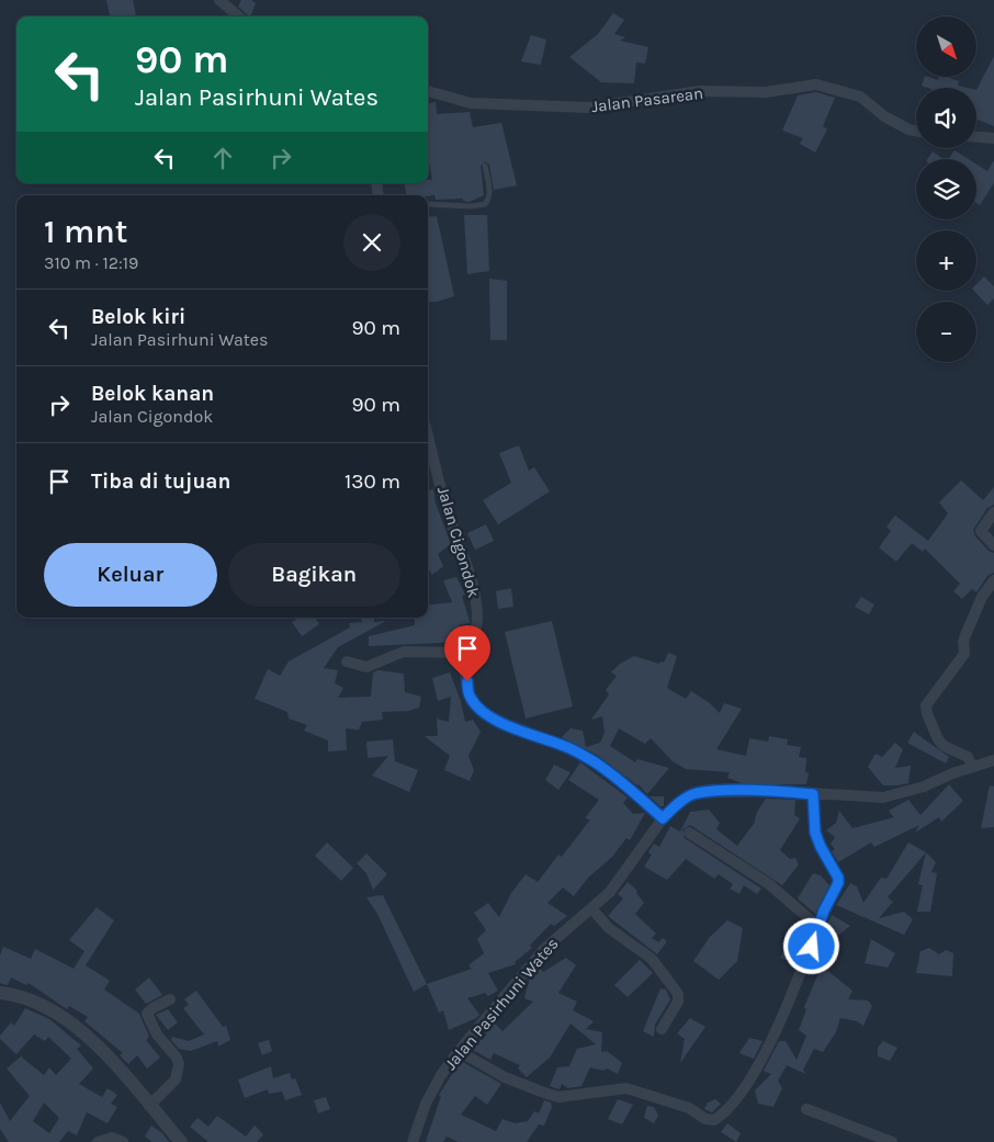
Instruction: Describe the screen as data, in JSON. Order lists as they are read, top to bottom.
{
  "streets": {
    "street": ["Jalan Pasarean", "Jalan Cigondok", "Jalan Pasirhuni Wates"]
  },
  "crossings": [
    ["Jalan Cigondok", "Jalan Pasirhuni Wates"]
  ],
  "north": "bottom right",
  "page": {
    "map_buttons": ["+", "−"],
    "turn": ["90 m", "Jalan Pasirhuni Wates"],
    "heading": ["1 mnt", "310 m · 12:19"],
    "list": [
      {
        "name": "Belok kiri",
        "note": "Jalan Pasirhuni Wates",
        "value": "90 m"
      },
      {
        "name": "Belok kanan",
        "note": "Jalan Cigondok",
        "value": "90 m"
      },
      {
        "name": "Tiba di tujuan",
        "value": "130 m"
      }
    ],
    "buttons": ["Keluar", "Bagikan"]
  }
}
